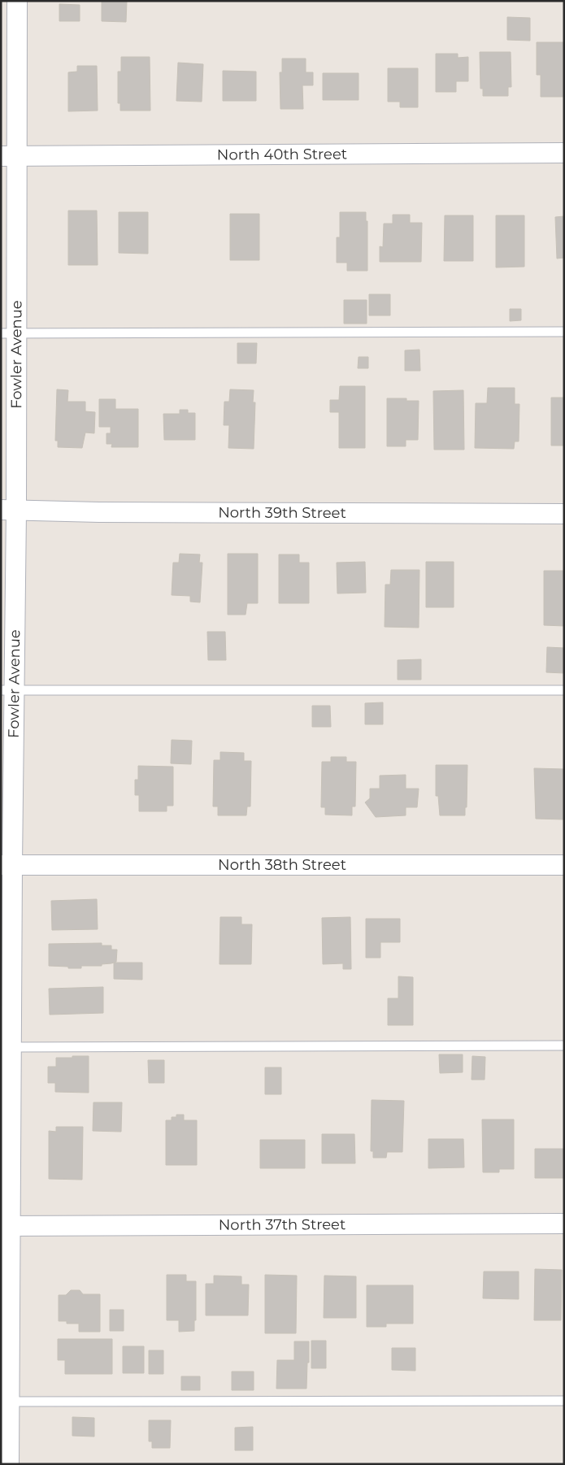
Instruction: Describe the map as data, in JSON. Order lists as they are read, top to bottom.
{
  "streets": {
    "street": [
      "North 40th Street",
      "Fowler Avenue",
      "North 39th Street",
      "North 38th Street",
      "North 37th Street"
    ]
  },
  "crossings": [
    ["North 40th Street", "Fowler Avenue"],
    ["Fowler Avenue", "North 39th Street"],
    ["Fowler Avenue", "North 38th Street"],
    ["Fowler Avenue", "North 37th Street"]
  ]
}
